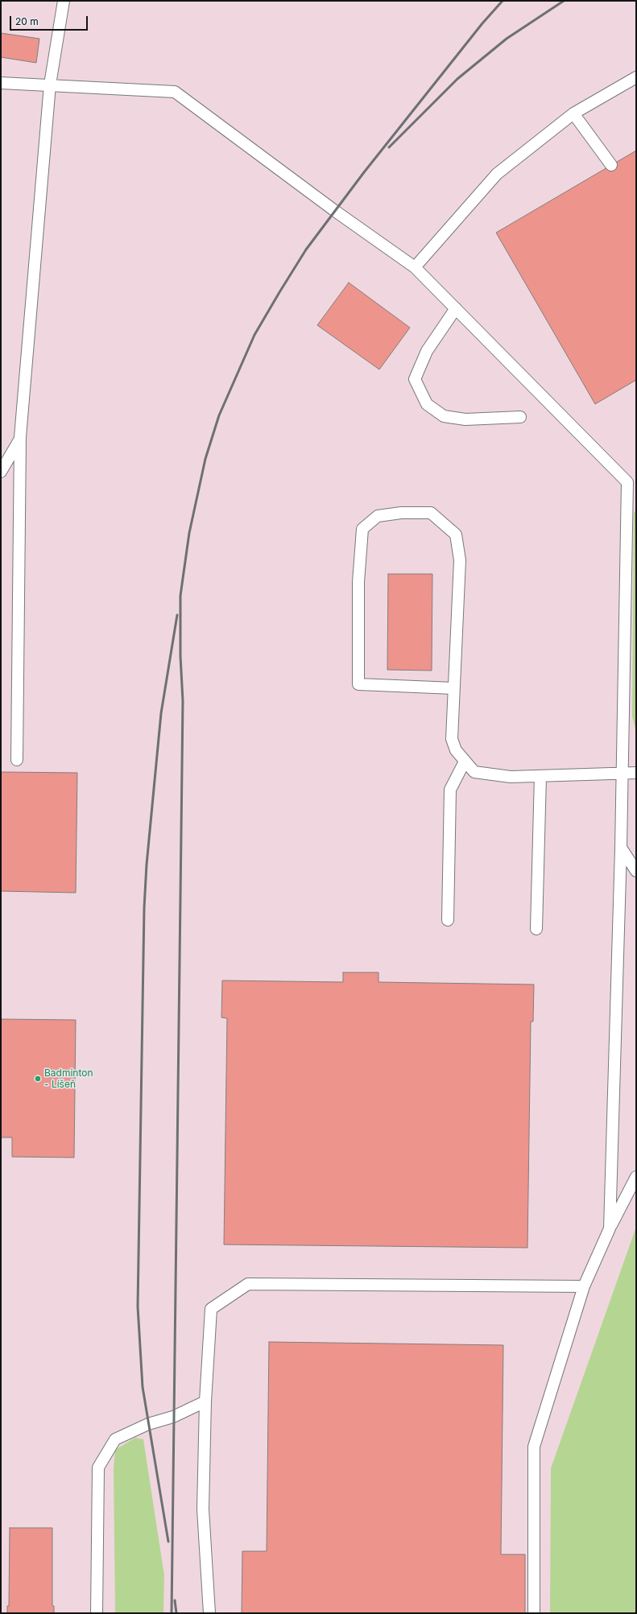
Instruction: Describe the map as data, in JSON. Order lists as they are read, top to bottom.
{
  "places": ["Badminton - Líšeň"],
  "scale_bar": "20 m"
}
